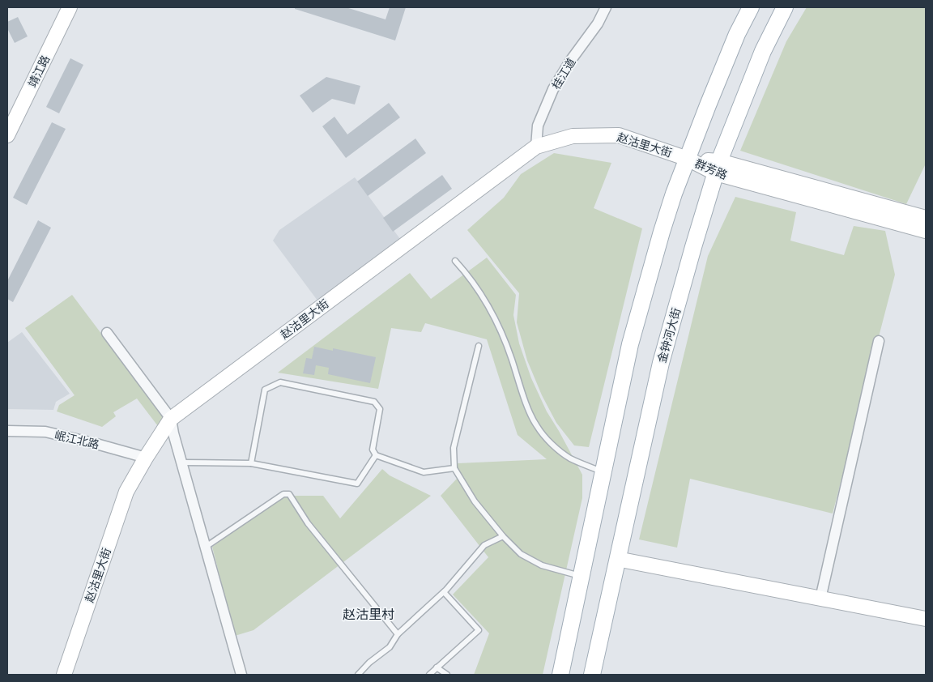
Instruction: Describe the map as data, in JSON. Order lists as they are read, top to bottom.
{
  "streets": {
    "main road": ["金钟河大街"],
    "street": [
      "靖江路",
      "桂江道",
      "赵沽里大街",
      "群芳路",
      "岷江北路"
    ]
  },
  "crossings": [
    ["桂江道", "赵沽里大街"],
    ["赵沽里大街", "群芳路"],
    ["赵沽里大街", "岷江北路"],
    ["群芳路", "金钟河大街"]
  ],
  "districts": ["赵沽里村"]
}
